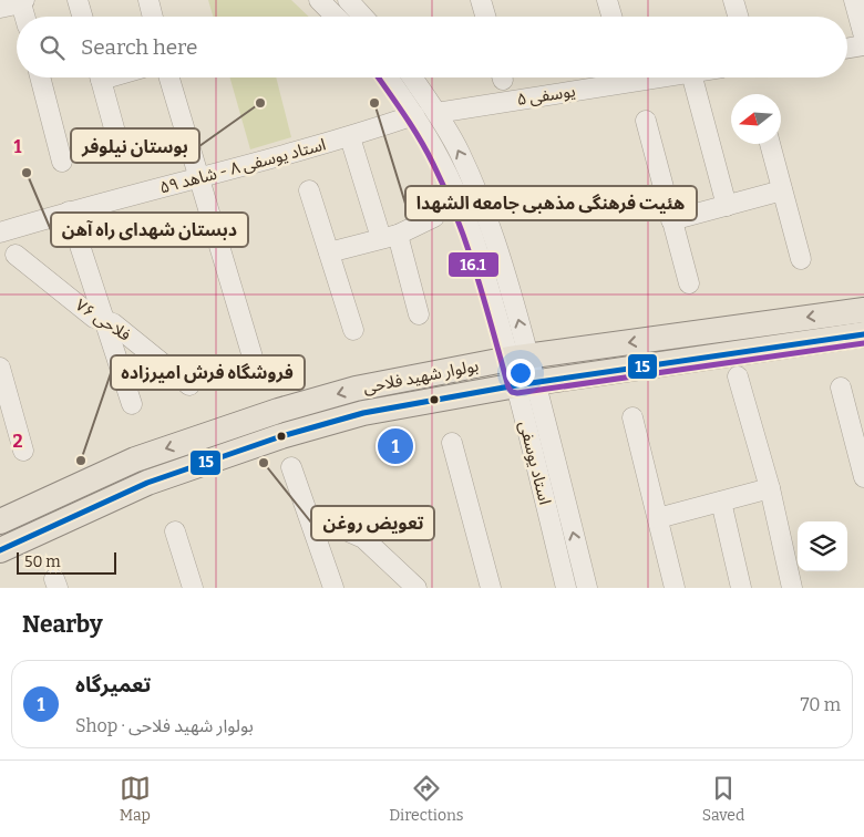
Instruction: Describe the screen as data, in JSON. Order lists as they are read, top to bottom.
{
  "streets": {
    "main road": ["بولوار شهید فلاحی"],
    "street": [
      "یوسفی ۵",
      "استاد یوسفی ۸ - شاهد ۵۹",
      "فلاحی ۷۶",
      "استاد یوسفی"
    ]
  },
  "crossings": [
    ["یوسفی ۵", "استاد یوسفی"],
    ["استاد یوسفی ۸ - شاهد ۵۹", "استاد یوسفی"],
    ["بولوار شهید فلاحی", "استاد یوسفی"]
  ],
  "places": [
    "بوستان نیلوفر",
    "هئیت فرهنگی مذهبی جامعه الشهدا",
    "دبستان شهدای راه آهن",
    "فروشگاه فرش امیرزاده",
    "تعویض روغن"
  ],
  "lines": ["transit line 16.1", "transit line 15"],
  "scale_bar": "50 m",
  "north": "left",
  "page": {
    "search": "Search here",
    "pins": "1",
    "scale": "50 m",
    "heading": "Nearby",
    "list": [
      {
        "mark": "1",
        "name": "تعمیرگاه",
        "note": "Shop · بولوار شهید فلاحی",
        "value": "70 m"
      }
    ],
    "nav": ["Map", "Directions", "Saved"]
  },
  "grid": {
    "rows": ["1", "2"]
  }
}
